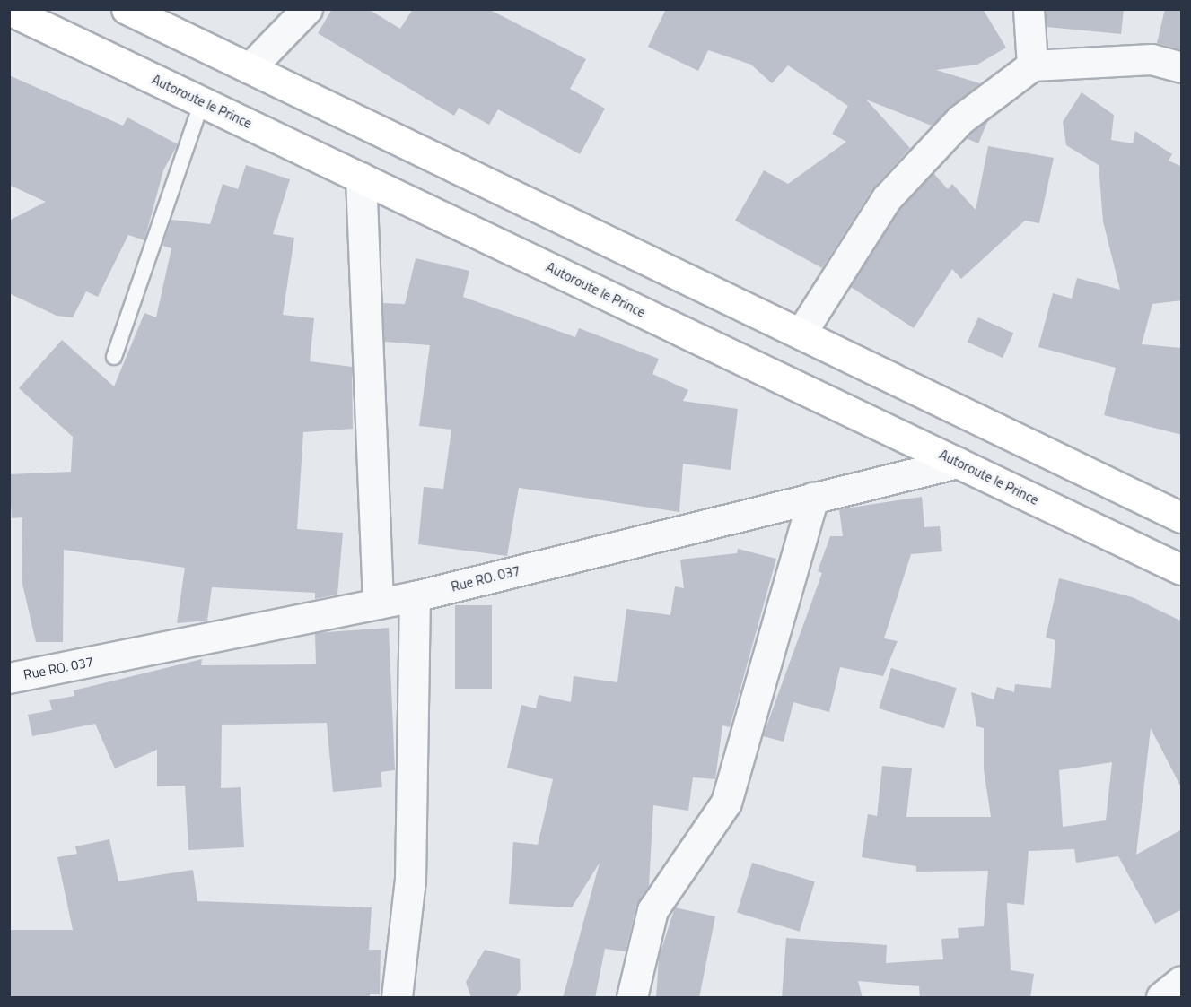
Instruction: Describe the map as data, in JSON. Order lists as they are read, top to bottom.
{
  "streets": {
    "main road": ["Autoroute le Prince"],
    "street": ["Rue RO. 037"]
  },
  "crossings": [
    ["Autoroute le Prince", "Rue RO. 037"]
  ]
}
